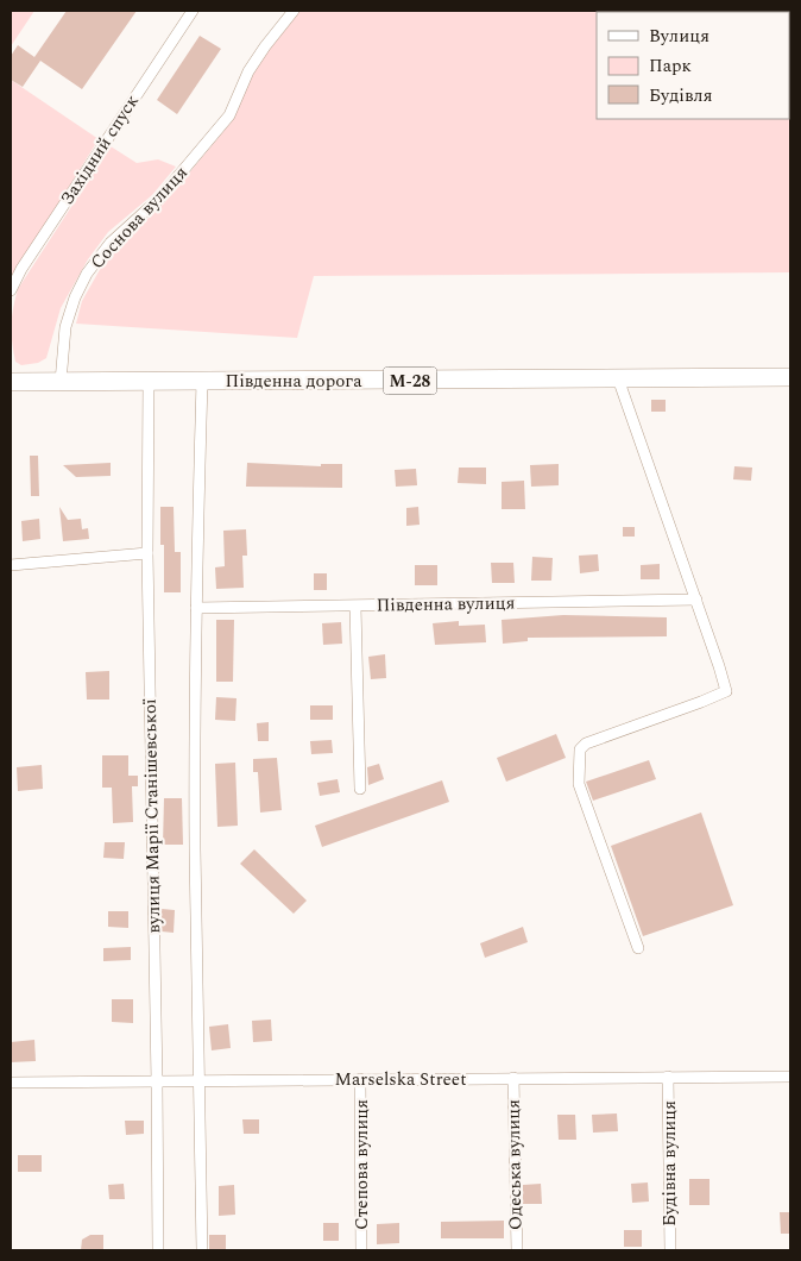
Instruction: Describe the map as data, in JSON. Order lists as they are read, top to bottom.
{
  "streets": {
    "highway": ["Південна дорога", "М-28"],
    "street": [
      "Західний спуск",
      "Соснова вулиця",
      "Південна вулиця",
      "вулиця Марії Станішевської",
      "Marselska Street",
      "Будівна вулиця",
      "Степова вулиця",
      "Одеська вулиця"
    ]
  },
  "crossings": [
    ["Соснова вулиця", "Південна дорога"],
    ["Південна дорога", "вулиця Марії Станішевської"],
    ["вулиця Марії Станішевської", "Marselska Street"],
    ["Marselska Street", "Будівна вулиця"],
    ["Marselska Street", "Степова вулиця"],
    ["Marselska Street", "Одеська вулиця"]
  ],
  "legend": ["Вулиця", "Парк", "Будівля"]
}
